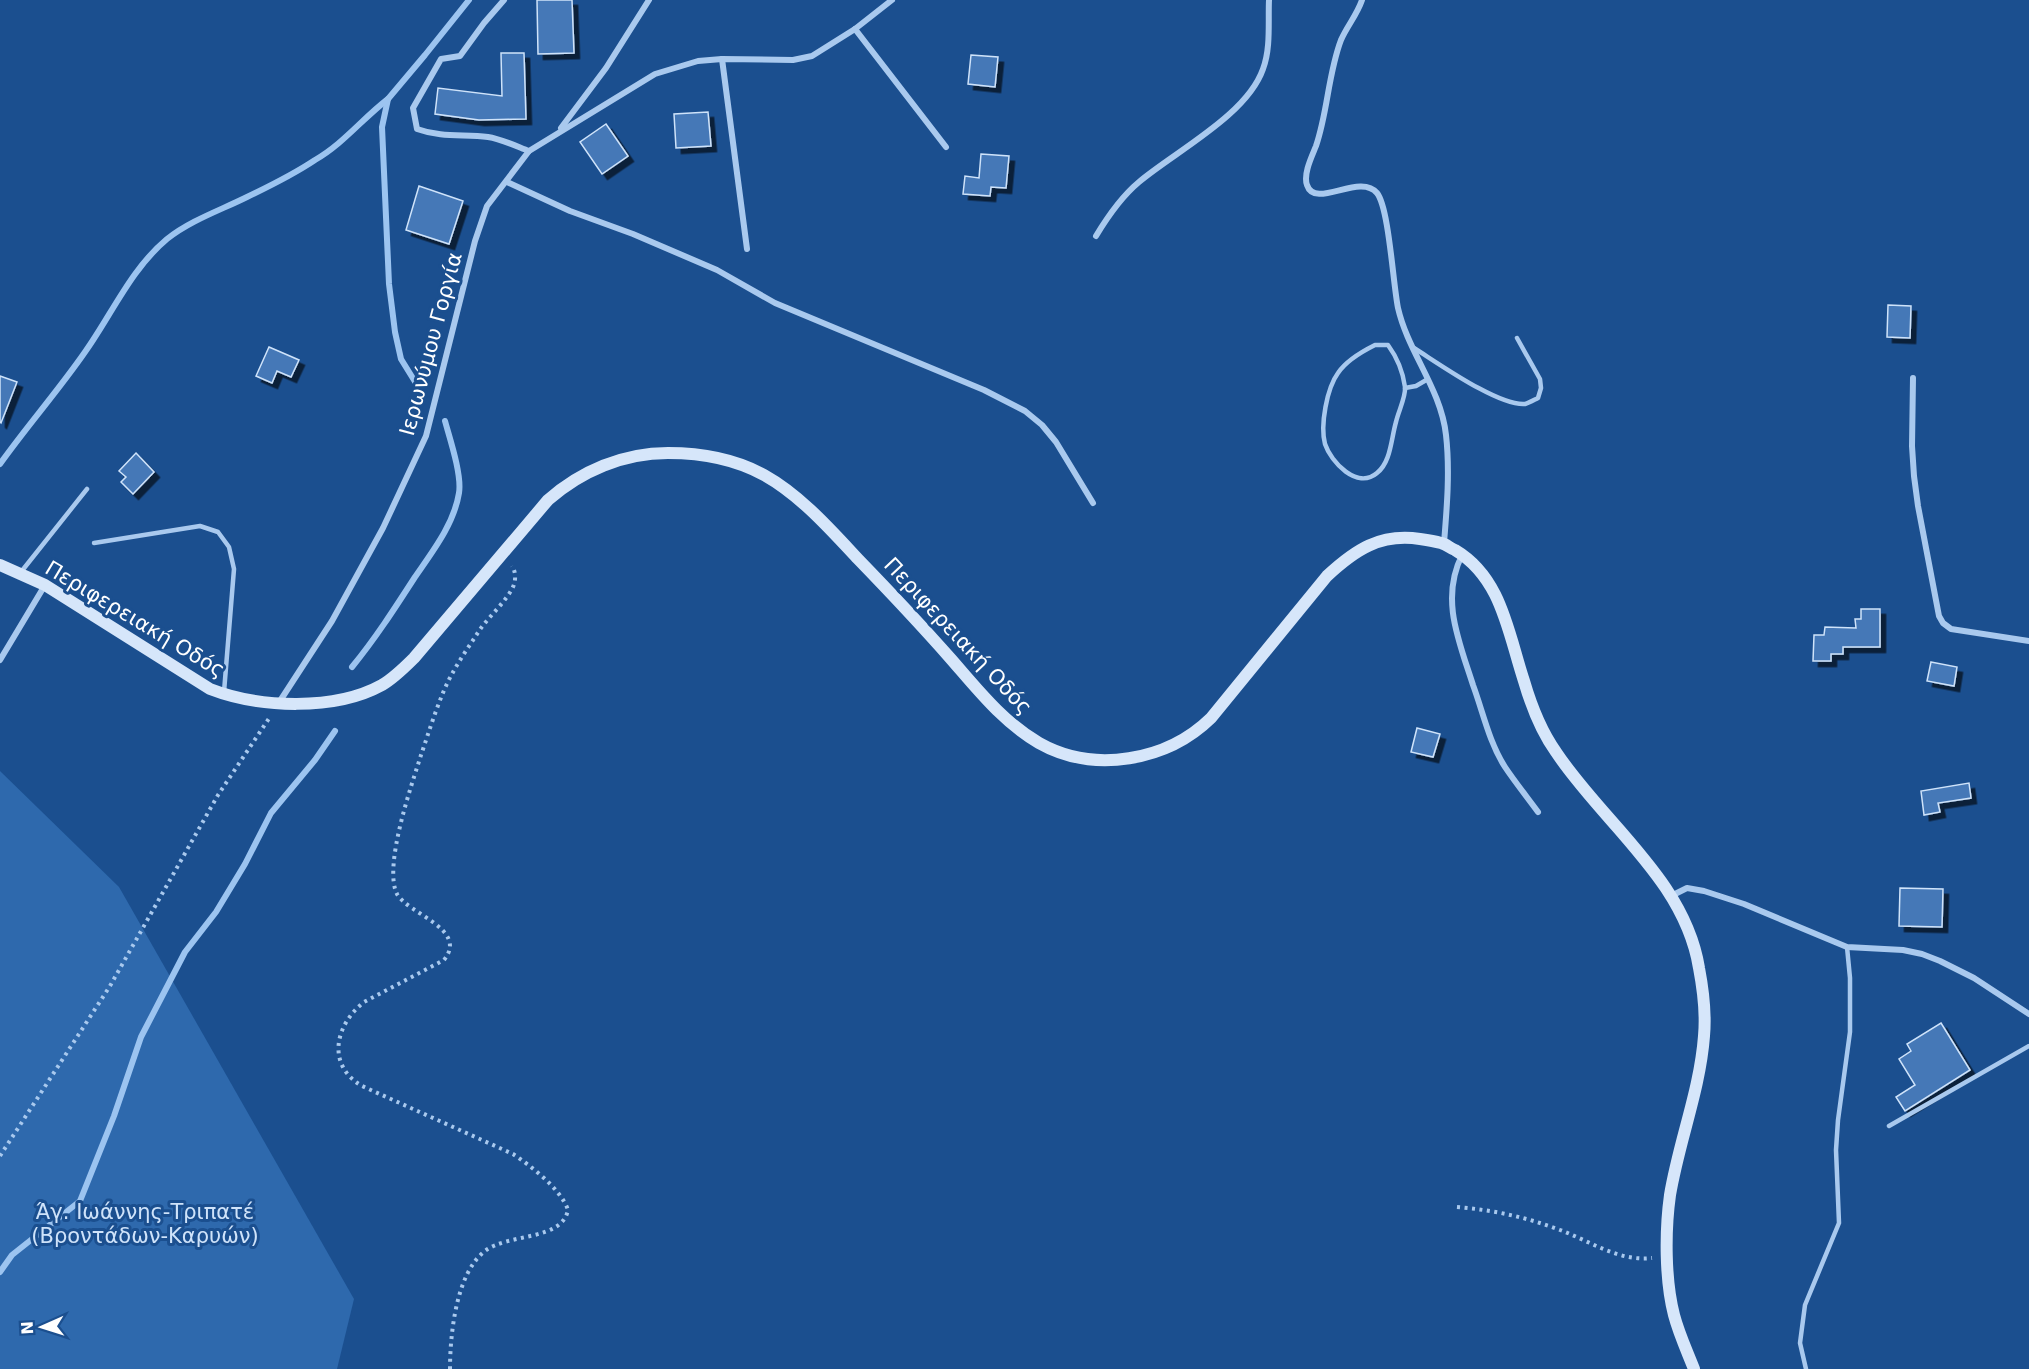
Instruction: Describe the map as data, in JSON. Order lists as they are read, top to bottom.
{
  "streets": {
    "main road": ["Περιφερειακή Οδός"],
    "street": ["Ιερωνύμου Γοργία"]
  },
  "crossings": [
    ["Ιερωνύμου Γοργία", "Περιφερειακή Οδός"]
  ],
  "parks": ["Άγ. Ιωάννης-Τριπατέ (Βροντάδων-Καρυών)"],
  "north": "left"
}
